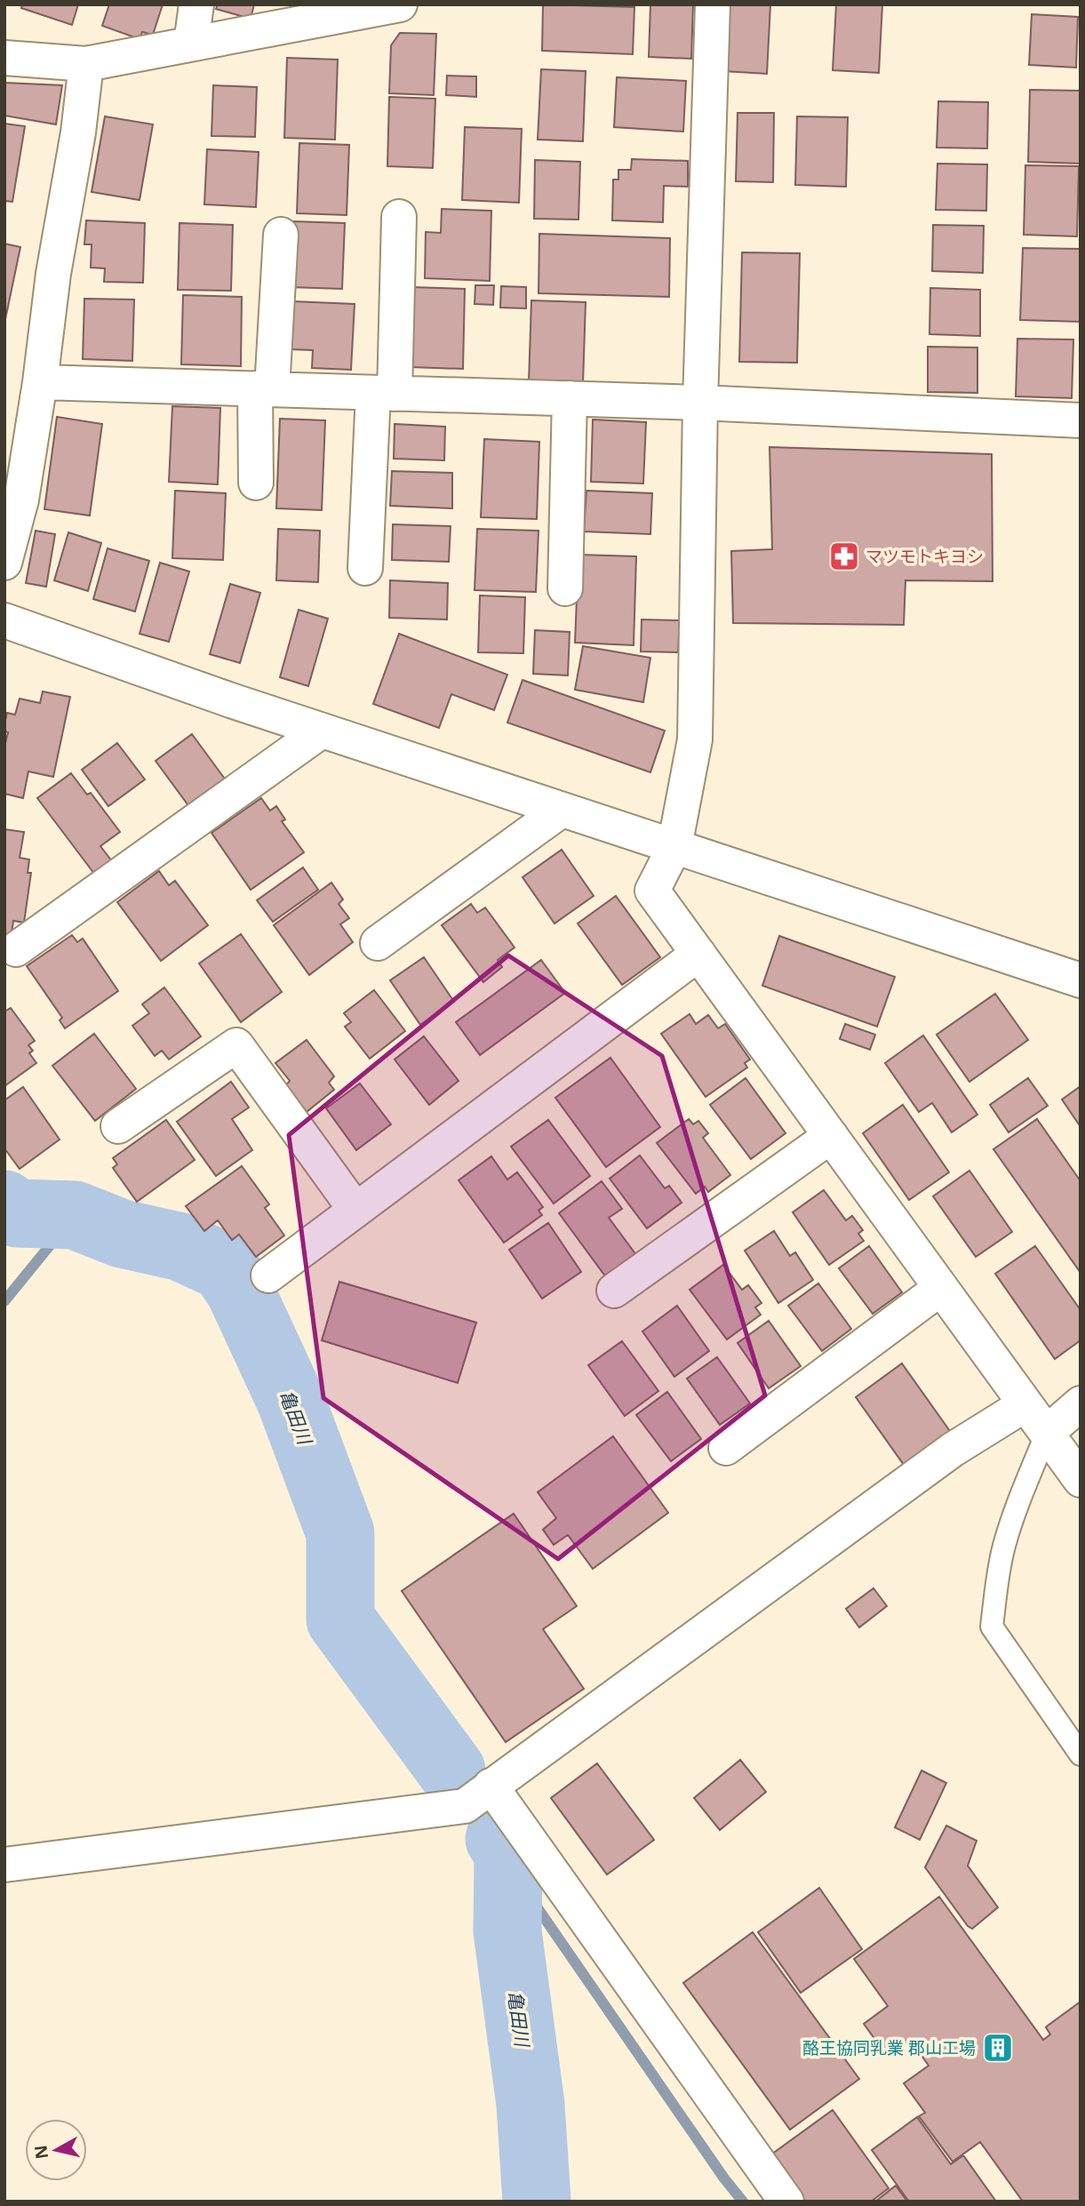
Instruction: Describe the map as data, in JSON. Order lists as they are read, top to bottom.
{
  "water": ["亀田川"],
  "places": {
    "pharmacy": ["マツモトキヨシ"],
    "building": ["酪王協同乳業 郡山工場"]
  },
  "north": "left"
}
